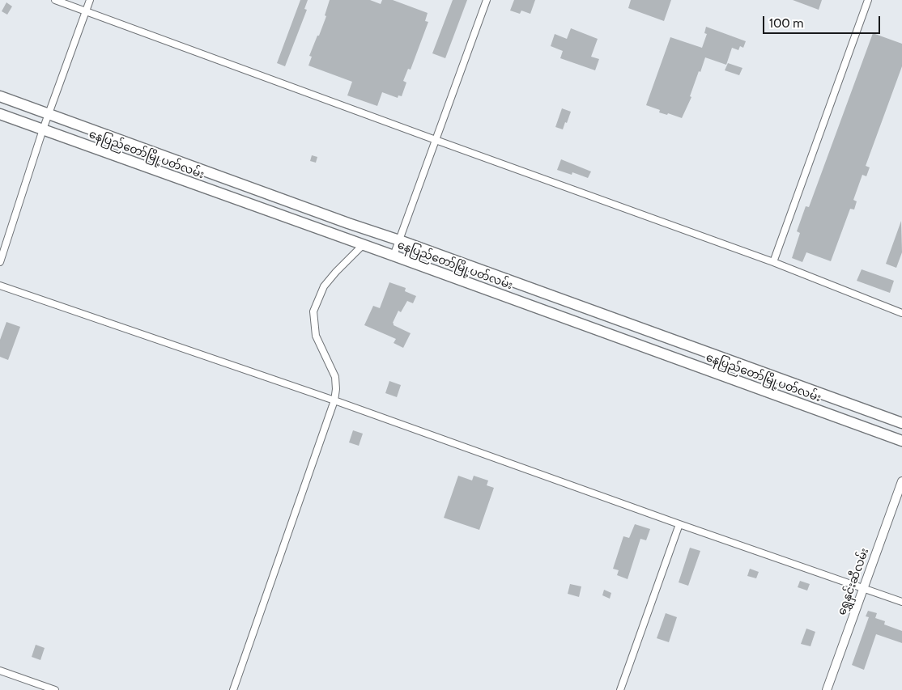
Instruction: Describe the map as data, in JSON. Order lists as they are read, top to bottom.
{
  "streets": {
    "main road": ["နေပြည်တော်မြို့ပတ်လမ်း"],
    "street": ["ရွှေနှင်းဆီလမ်း"]
  },
  "scale_bar": "100 m"
}
